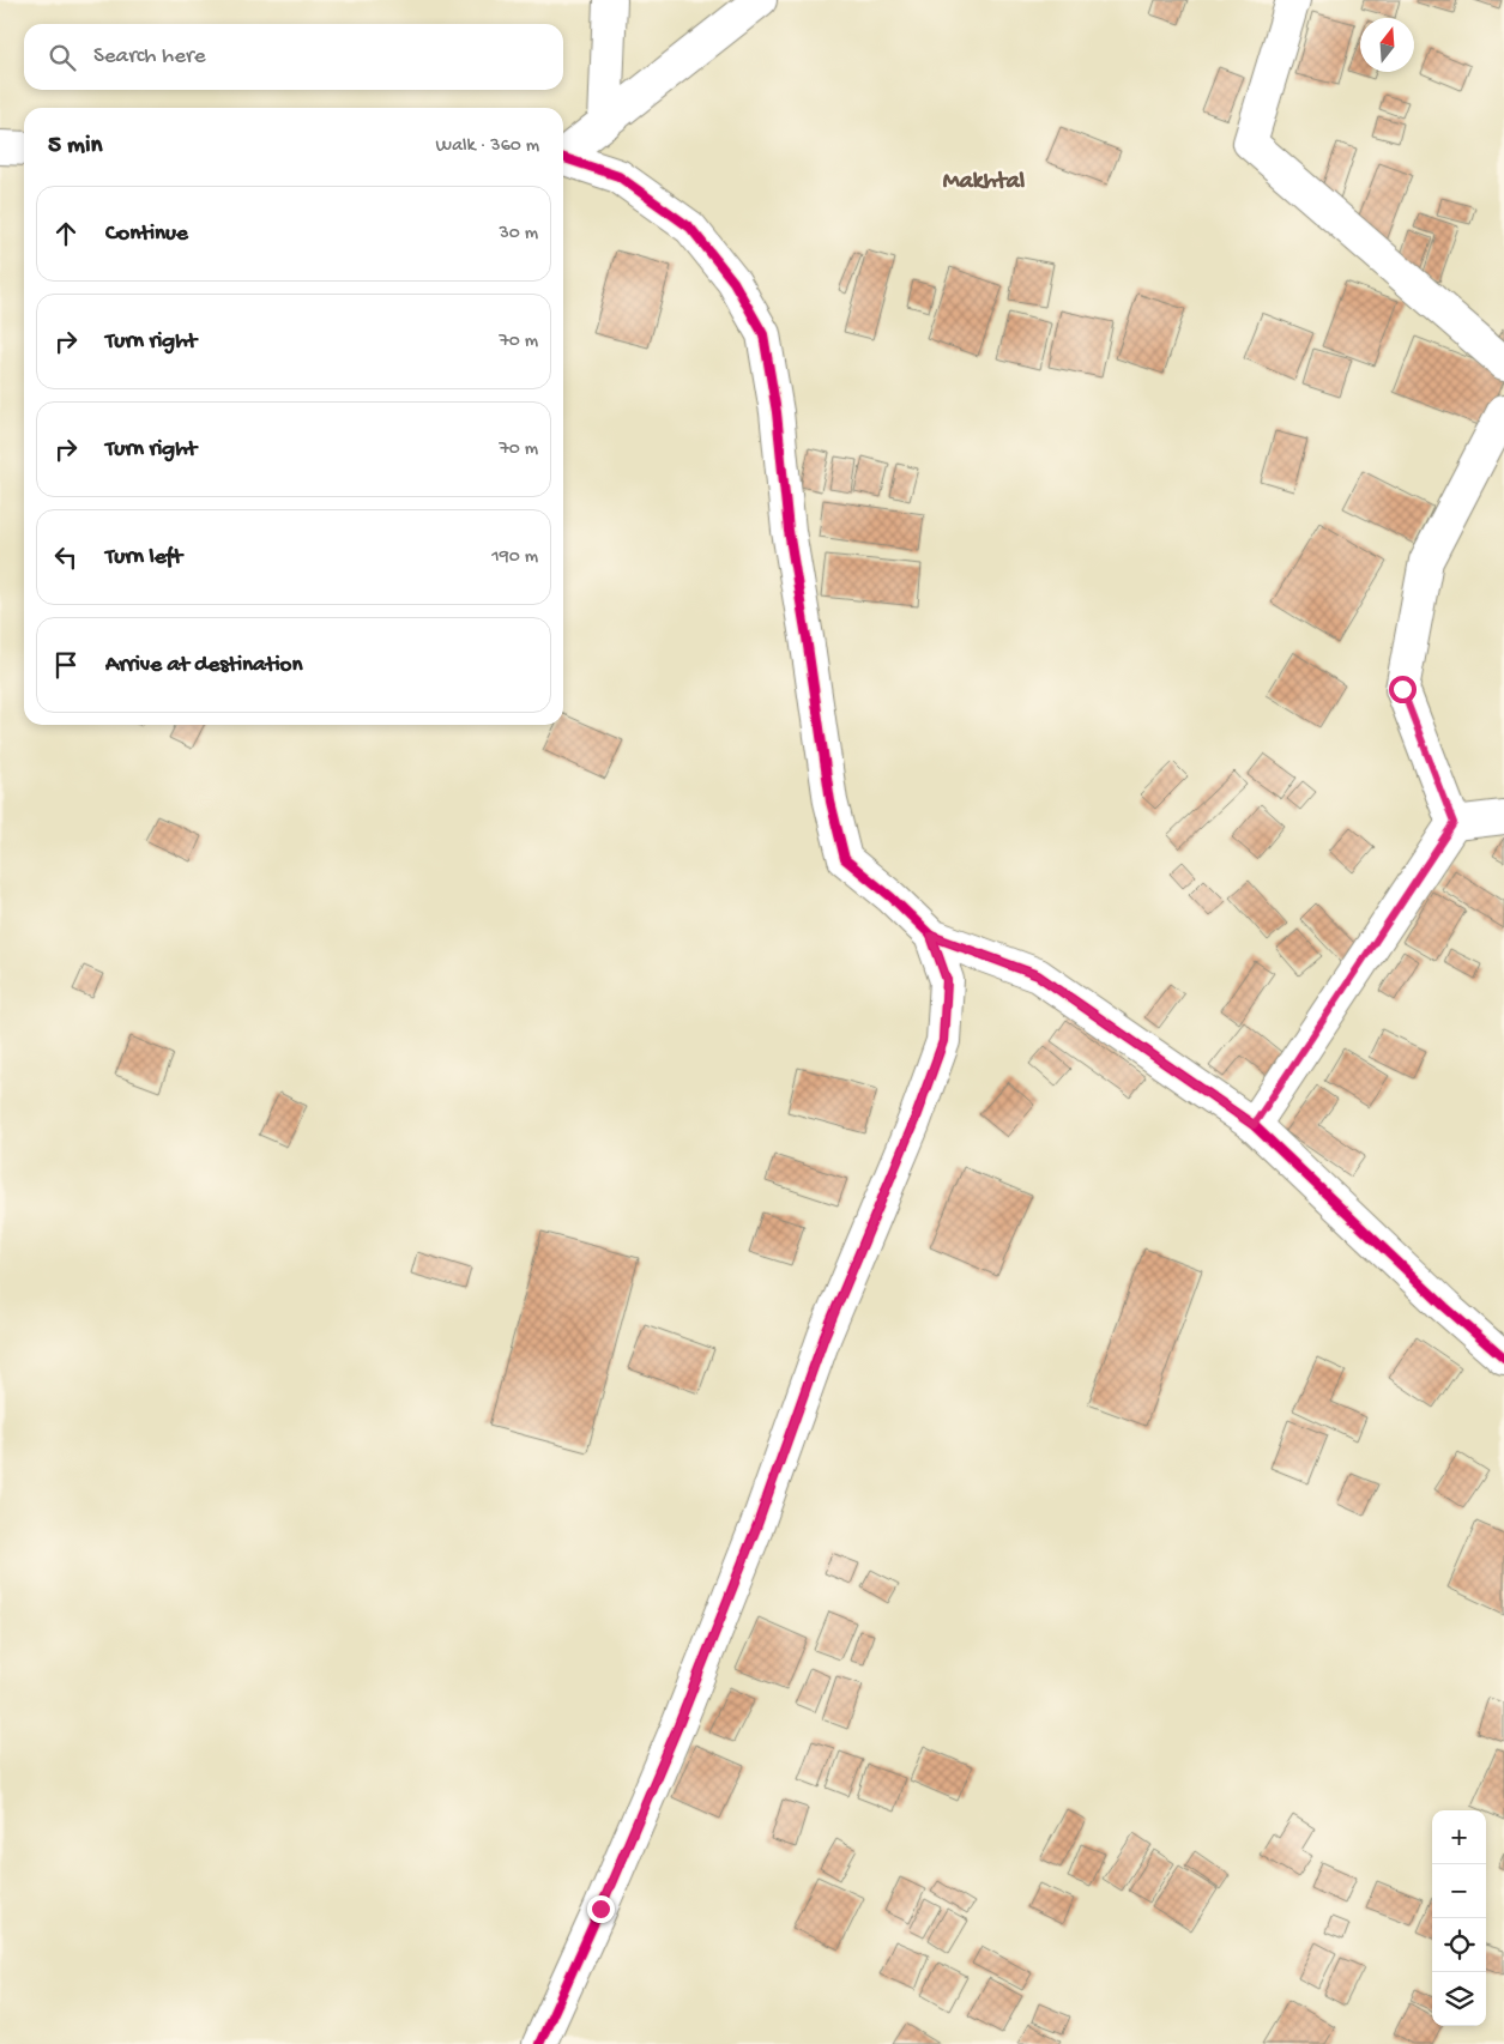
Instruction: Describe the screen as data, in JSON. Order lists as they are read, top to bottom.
{
  "districts": ["Makhtal"],
  "north": "top",
  "page": {
    "search": "Search here",
    "heading": ["5 min", "Walk · 360 m"],
    "list": [
      ["Continue", "30 m"],
      ["Turn right", "70 m"],
      ["Turn right", "70 m"],
      ["Turn left", "190 m"],
      "Arrive at destination"
    ],
    "map_buttons": ["+", "−"]
  }
}
